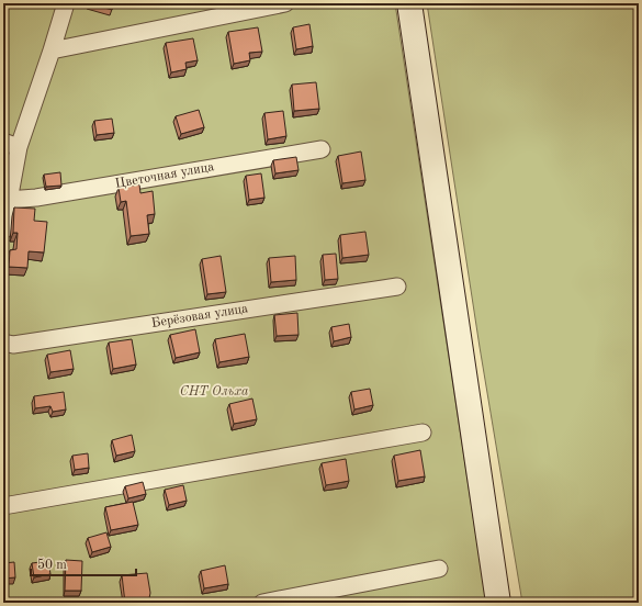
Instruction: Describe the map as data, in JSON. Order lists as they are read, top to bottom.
{
  "streets": {
    "street": ["Цветочная улица", "Берёзовая улица"]
  },
  "parks": ["СНТ Ольха"],
  "scale_bar": "50 m"
}
